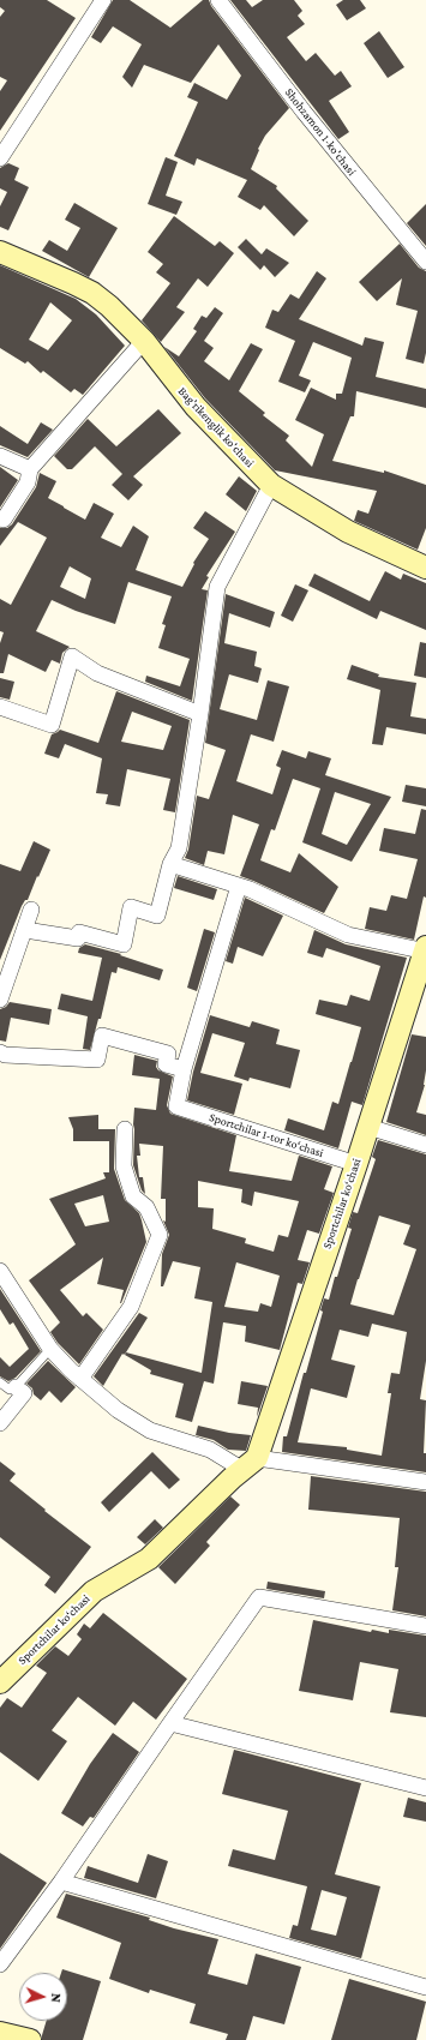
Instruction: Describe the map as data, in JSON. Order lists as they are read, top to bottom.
{
  "streets": {
    "street": [
      "Shohzamon 1-ko'chasi",
      "Bag'rikenglik ko'chasi",
      "Sportchilar 1-tor ko‘chasi",
      "Sportchilar ko‘chasi"
    ]
  },
  "crossings": [
    ["Sportchilar 1-tor ko‘chasi", "Sportchilar ko‘chasi"]
  ],
  "north": "right"
}
